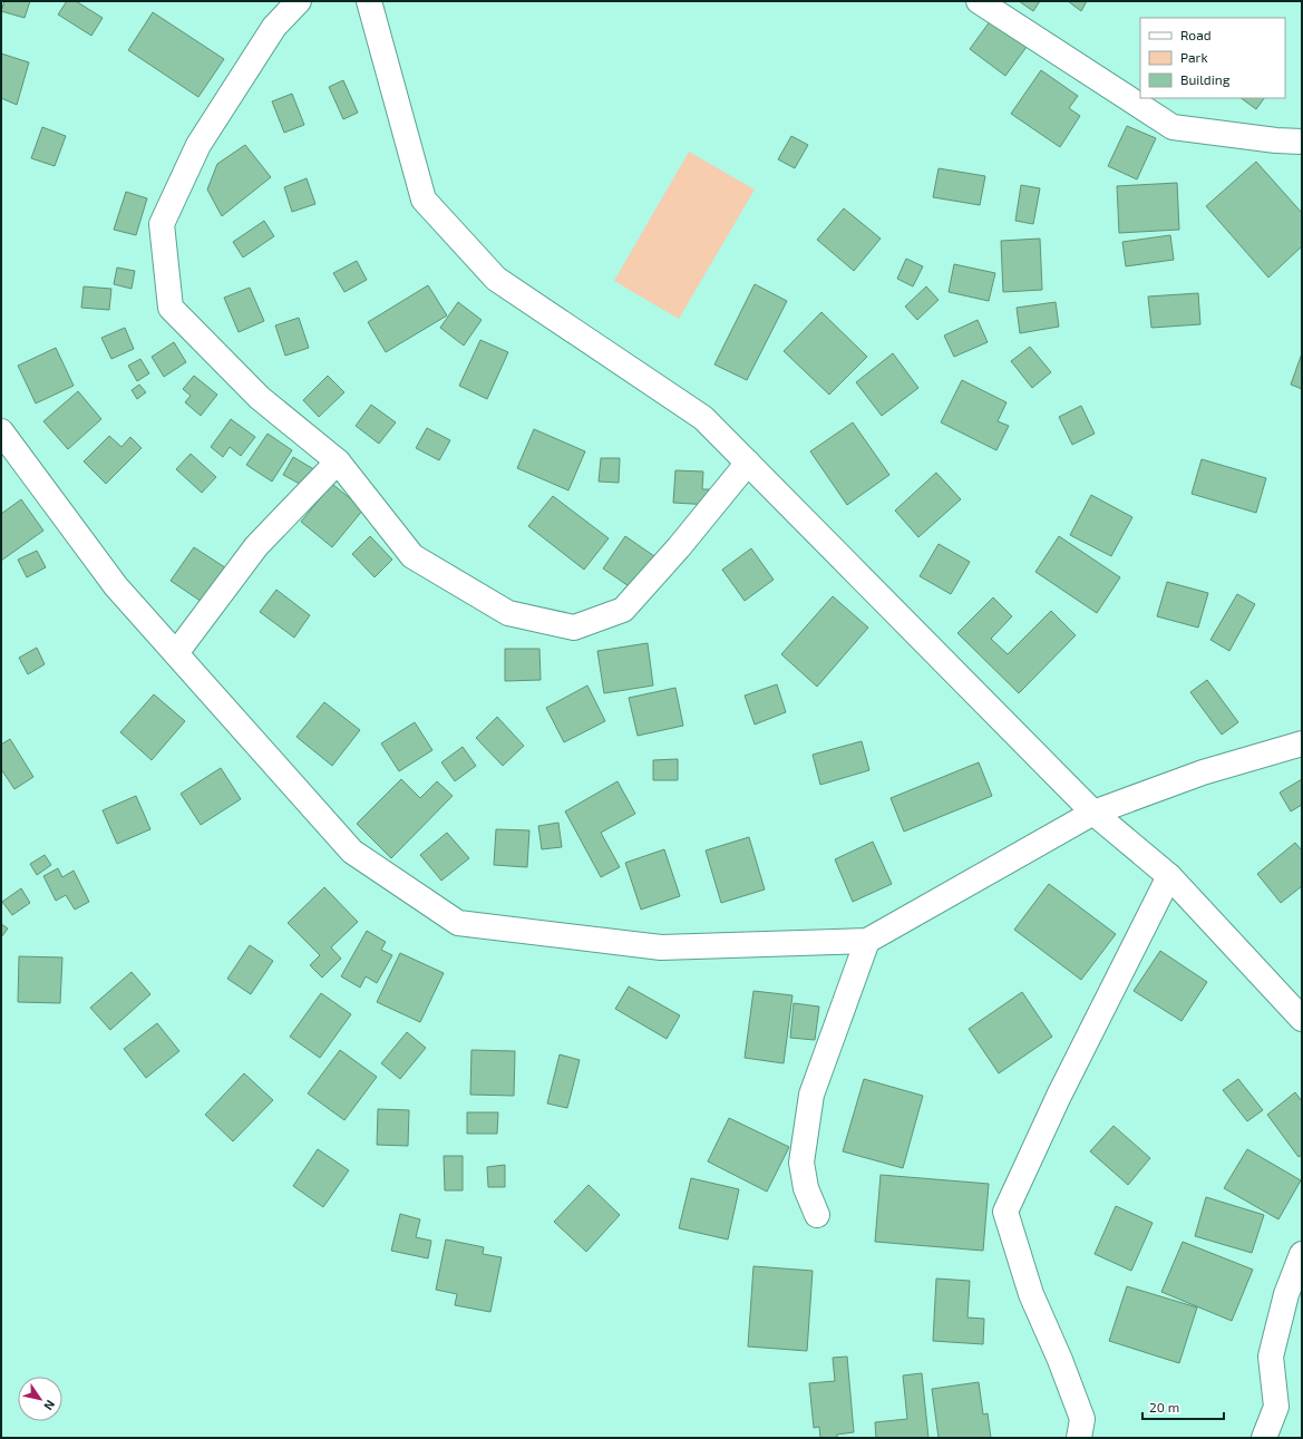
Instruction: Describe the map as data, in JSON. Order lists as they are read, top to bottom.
{
  "legend": ["Road", "Park", "Building"],
  "scale_bar": "20 m",
  "north": "bottom right"
}
